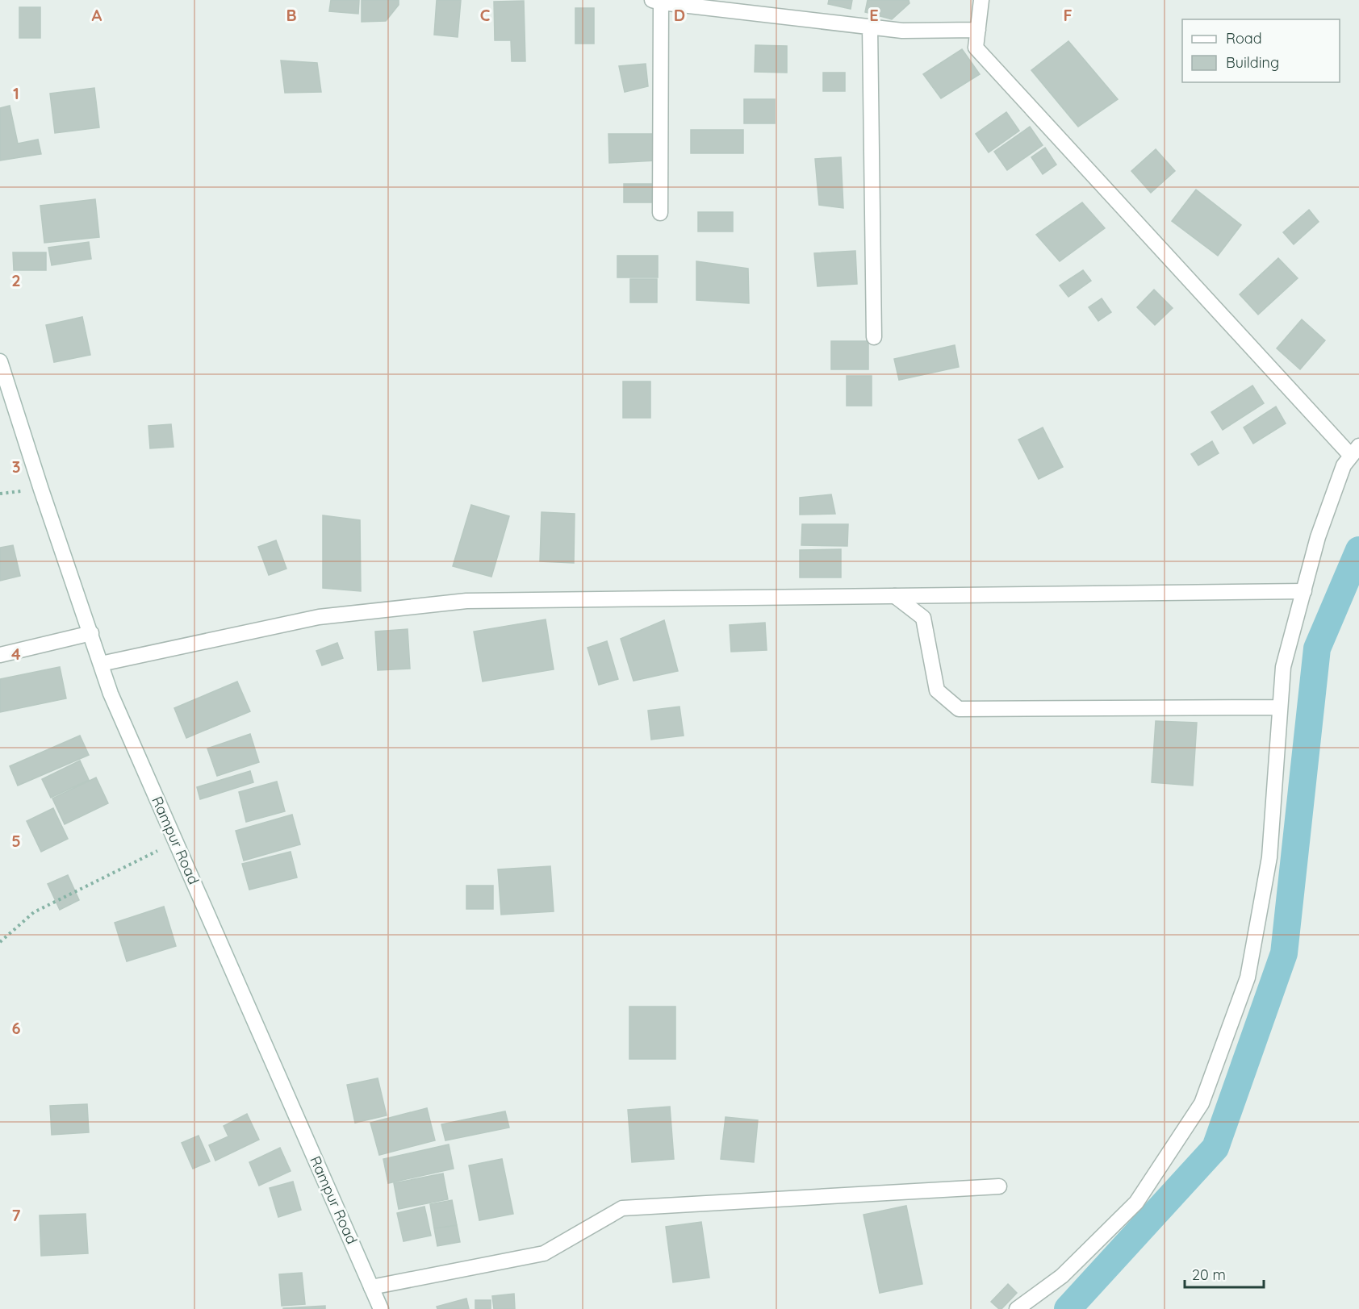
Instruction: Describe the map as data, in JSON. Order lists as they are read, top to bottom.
{
  "streets": {
    "street": ["Rampur Road"]
  },
  "legend": ["Road", "Building"],
  "scale_bar": "20 m",
  "grid": {
    "columns": [
      "A",
      "B",
      "C",
      "D",
      "E",
      "F"
    ],
    "rows": [
      "1",
      "2",
      "3",
      "4",
      "5",
      "6",
      "7"
    ]
  }
}
